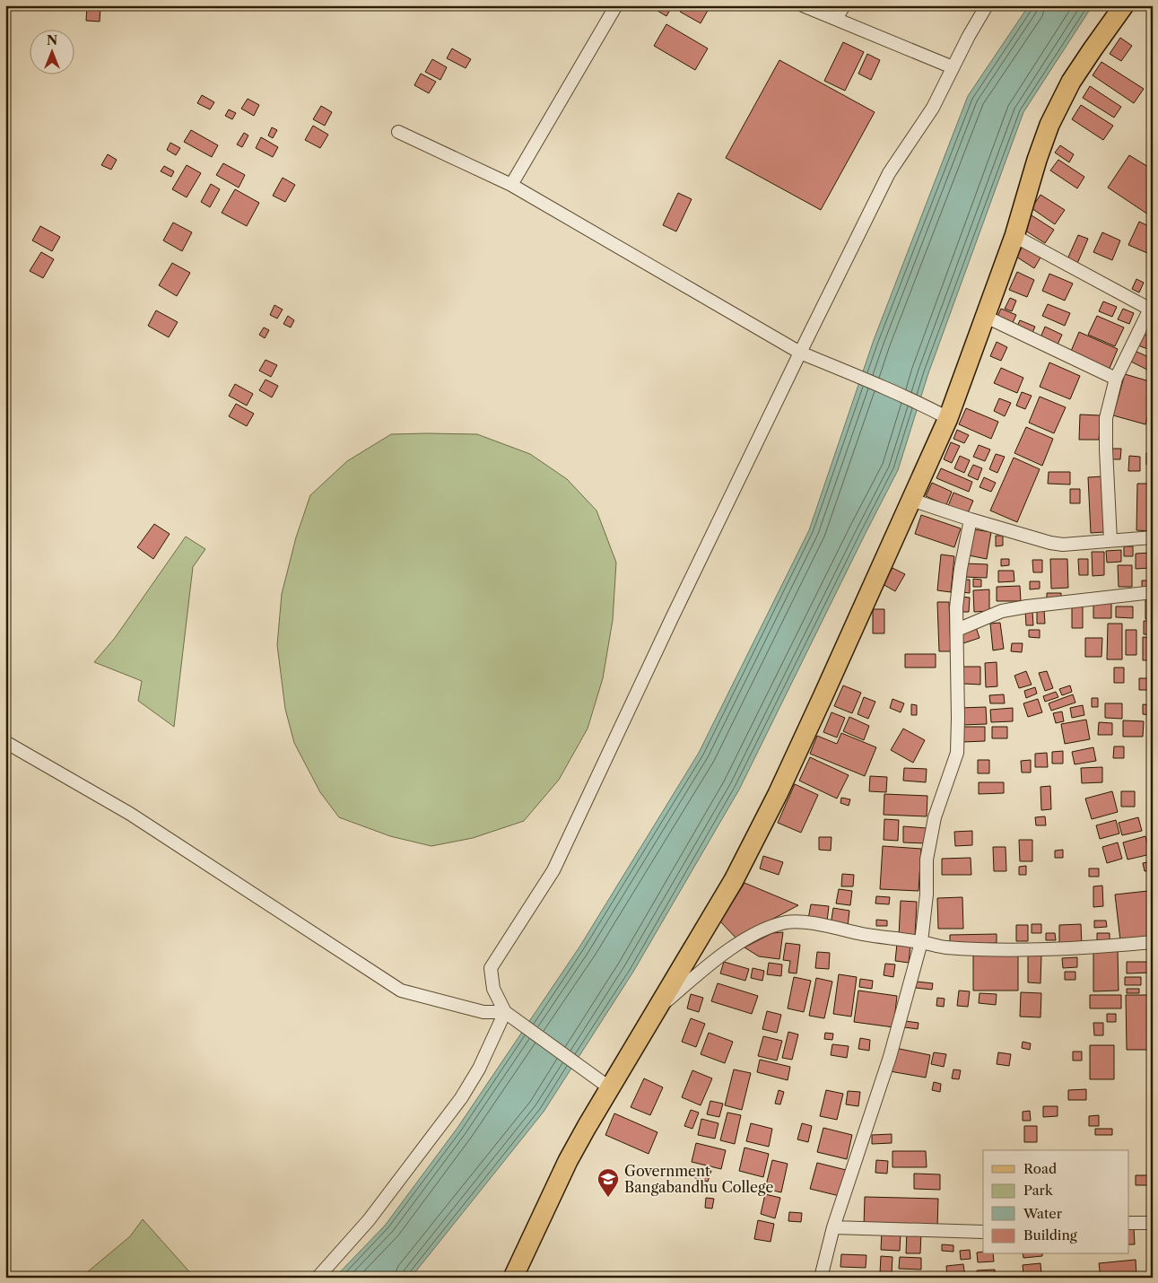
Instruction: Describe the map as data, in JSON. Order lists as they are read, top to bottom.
{
  "places": {
    "school or university": ["Government Bangabandhu College"]
  },
  "legend": [
    "Road",
    "Park",
    "Water",
    "Building"
  ],
  "north": "top"
}
